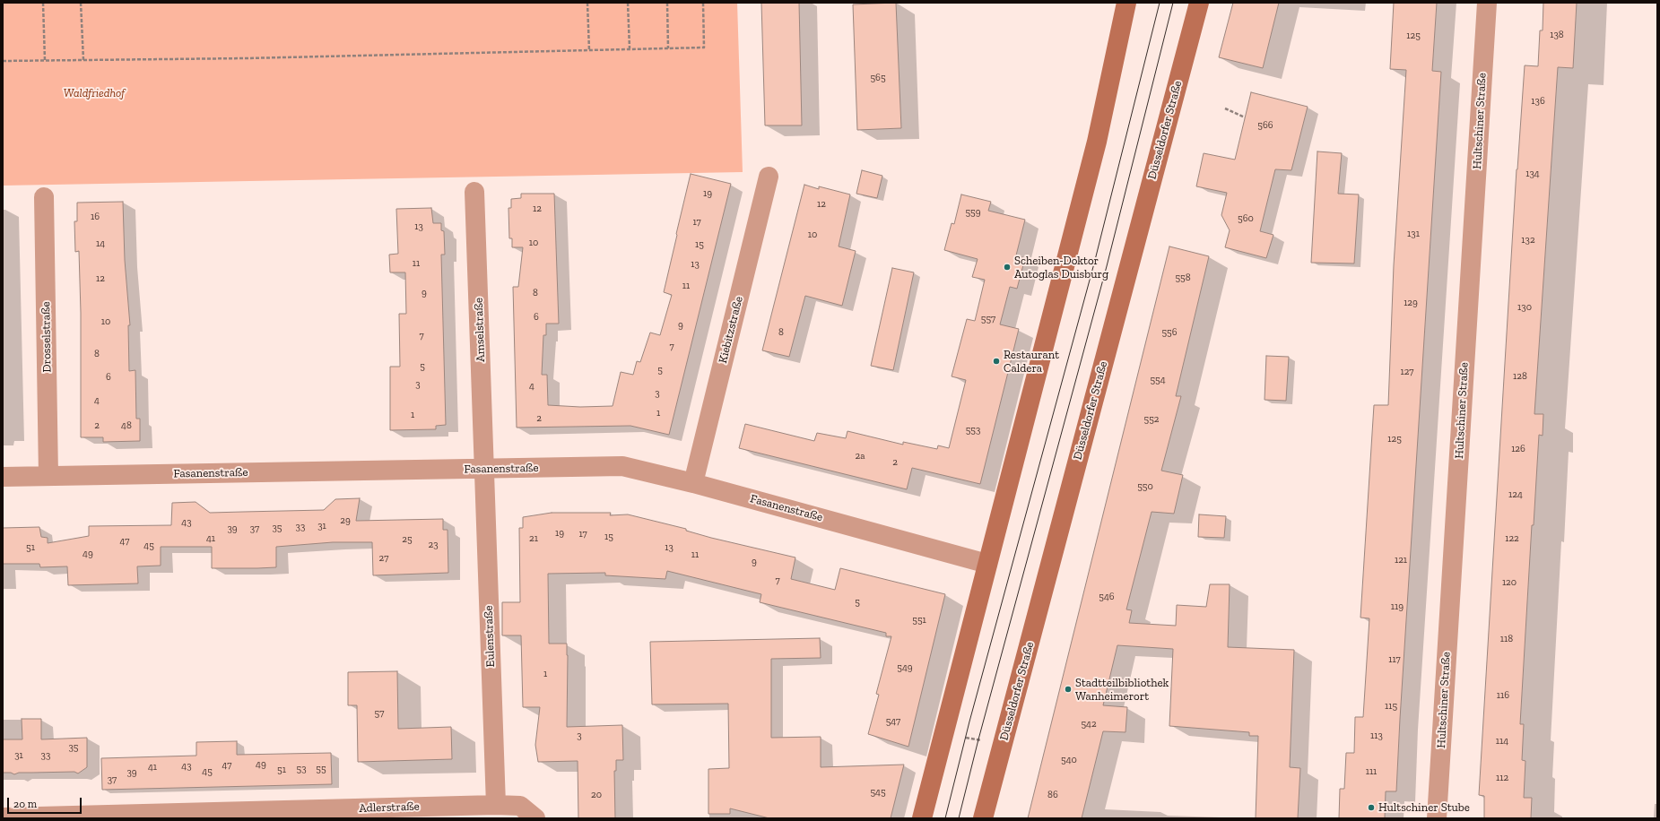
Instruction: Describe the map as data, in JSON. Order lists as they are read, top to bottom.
{
  "streets": {
    "main road": ["Düsseldorfer Straße"],
    "street": [
      "Hultschiner Straße",
      "Amselstraße",
      "Kiebitzstraße",
      "Drosselstraße",
      "Fasanenstraße",
      "Eulenstraße",
      "Adlerstraße"
    ]
  },
  "crossings": [
    ["Amselstraße", "Fasanenstraße"],
    ["Amselstraße", "Eulenstraße"],
    ["Kiebitzstraße", "Fasanenstraße"],
    ["Drosselstraße", "Fasanenstraße"],
    ["Fasanenstraße", "Eulenstraße"],
    ["Eulenstraße", "Adlerstraße"]
  ],
  "parks": ["Waldfriedhof"],
  "places": [
    "Scheiben-Doktor Autoglas Duisburg",
    "Restaurant Caldera",
    "Stadtteilbibliothek Wanheimerort",
    "Hultschiner Stube"
  ],
  "house_numbers": [
    "138",
    "125",
    "565",
    "136",
    "566",
    "134",
    "19",
    "12",
    "12",
    "559",
    "16",
    "560",
    "17",
    "13",
    "131",
    "10",
    "132",
    "10",
    "14",
    "15",
    "11",
    "13",
    "558",
    "12",
    "11",
    "9",
    "8",
    "129",
    "130",
    "6",
    "557",
    "10",
    "9",
    "8",
    "556",
    "7",
    "7",
    "8",
    "5",
    "5",
    "127",
    "128",
    "6",
    "554",
    "3",
    "4",
    "3",
    "4",
    "1",
    "1",
    "2",
    "552",
    "2",
    "48",
    "553",
    "125",
    "126",
    "2a",
    "2",
    "550",
    "124",
    "29",
    "43",
    "31",
    "33",
    "35",
    "39",
    "37",
    "19",
    "17",
    "15",
    "41",
    "21",
    "122",
    "25",
    "47",
    "23",
    "45",
    "51",
    "13",
    "49",
    "11",
    "27",
    "121",
    "9",
    "7",
    "120",
    "546",
    "5",
    "119",
    "551",
    "118",
    "117",
    "549",
    "1",
    "116",
    "115",
    "57",
    "547",
    "542",
    "3",
    "113",
    "114",
    "35",
    "31",
    "33",
    "540",
    "49",
    "47",
    "43",
    "41",
    "53",
    "55",
    "51",
    "45",
    "111",
    "39",
    "112",
    "37",
    "545",
    "20",
    "86"
  ],
  "scale_bar": "20 m"
}
